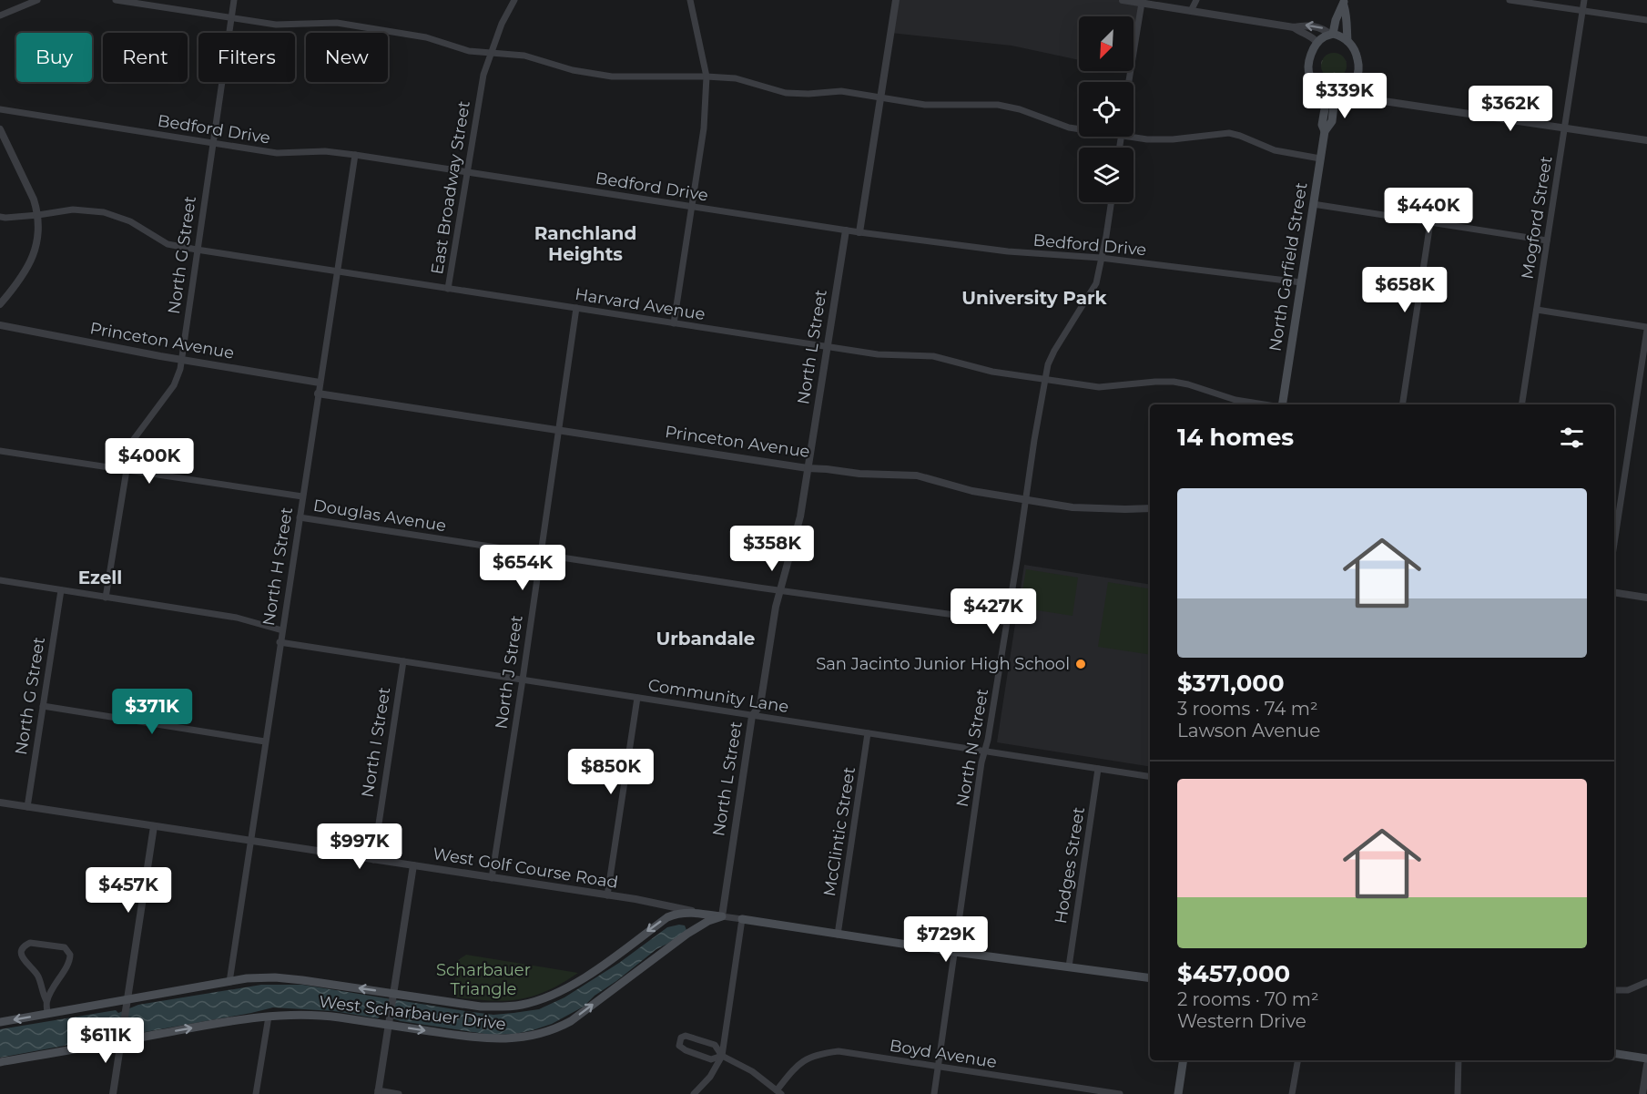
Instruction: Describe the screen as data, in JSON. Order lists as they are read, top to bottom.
{
  "streets": {
    "main road": ["North Garfield Street", "West Scharbauer Drive"],
    "street": [
      "Bedford Drive",
      "East Broadway Street",
      "Mogford Street",
      "North G Street",
      "Harvard Avenue",
      "Princeton Avenue",
      "North L Street",
      "Douglas Avenue",
      "North H Street",
      "North J Street",
      "Community Lane",
      "North I Street",
      "North N Street",
      "McClintic Street",
      "Hodges Street",
      "West Golf Course Road",
      "Boyd Avenue"
    ]
  },
  "crossings": [
    ["Bedford Drive", "East Broadway Street"],
    ["Bedford Drive", "North G Street"],
    ["Bedford Drive", "North Garfield Street"],
    ["Bedford Drive", "North L Street"],
    ["Bedford Drive", "North H Street"],
    ["Bedford Drive", "North N Street"],
    ["East Broadway Street", "Harvard Avenue"],
    ["North G Street", "Harvard Avenue"],
    ["North G Street", "Princeton Avenue"],
    ["North G Street", "Douglas Avenue"],
    ["North G Street", "West Golf Course Road"],
    ["Harvard Avenue", "North L Street"],
    ["Harvard Avenue", "North H Street"],
    ["Harvard Avenue", "North J Street"],
    ["Harvard Avenue", "North N Street"],
    ["Princeton Avenue", "North L Street"],
    ["Princeton Avenue", "North H Street"],
    ["Princeton Avenue", "North J Street"],
    ["Princeton Avenue", "North N Street"],
    ["North L Street", "Douglas Avenue"],
    ["North L Street", "Community Lane"],
    ["North L Street", "West Golf Course Road"],
    ["North L Street", "West Scharbauer Drive"],
    ["Douglas Avenue", "North H Street"],
    ["Douglas Avenue", "North J Street"],
    ["Douglas Avenue", "North N Street"],
    ["North H Street", "Community Lane"],
    ["North H Street", "West Golf Course Road"],
    ["North H Street", "West Scharbauer Drive"],
    ["North J Street", "Community Lane"],
    ["North J Street", "West Golf Course Road"],
    ["Community Lane", "North I Street"],
    ["Community Lane", "North N Street"],
    ["Community Lane", "McClintic Street"],
    ["Community Lane", "Hodges Street"],
    ["North I Street", "West Golf Course Road"],
    ["North N Street", "Boyd Avenue"],
    ["West Golf Course Road", "West Scharbauer Drive"]
  ],
  "districts": [
    "Ranchland Heights",
    "University Park",
    "Ezell",
    "Urbandale"
  ],
  "parks": ["Scharbauer Triangle"],
  "places": ["San Jacinto Junior High School"],
  "north": "bottom left",
  "page": {
    "chip": [
      "Buy",
      "Rent",
      "Filters",
      "New"
    ],
    "price": [
      "$339K",
      "$362K",
      "$440K",
      "$658K",
      "$400K",
      "$358K",
      "$654K",
      "$427K",
      "$371K",
      "$850K",
      "$997K",
      "$457K",
      "$729K",
      "$611K"
    ],
    "heading": "14 homes",
    "list": [
      {
        "name": "$371,000",
        "note": "3 rooms · 74 m² · Lawson Avenue"
      },
      {
        "name": "$457,000",
        "note": "2 rooms · 70 m² · Western Drive"
      }
    ]
  }
}
